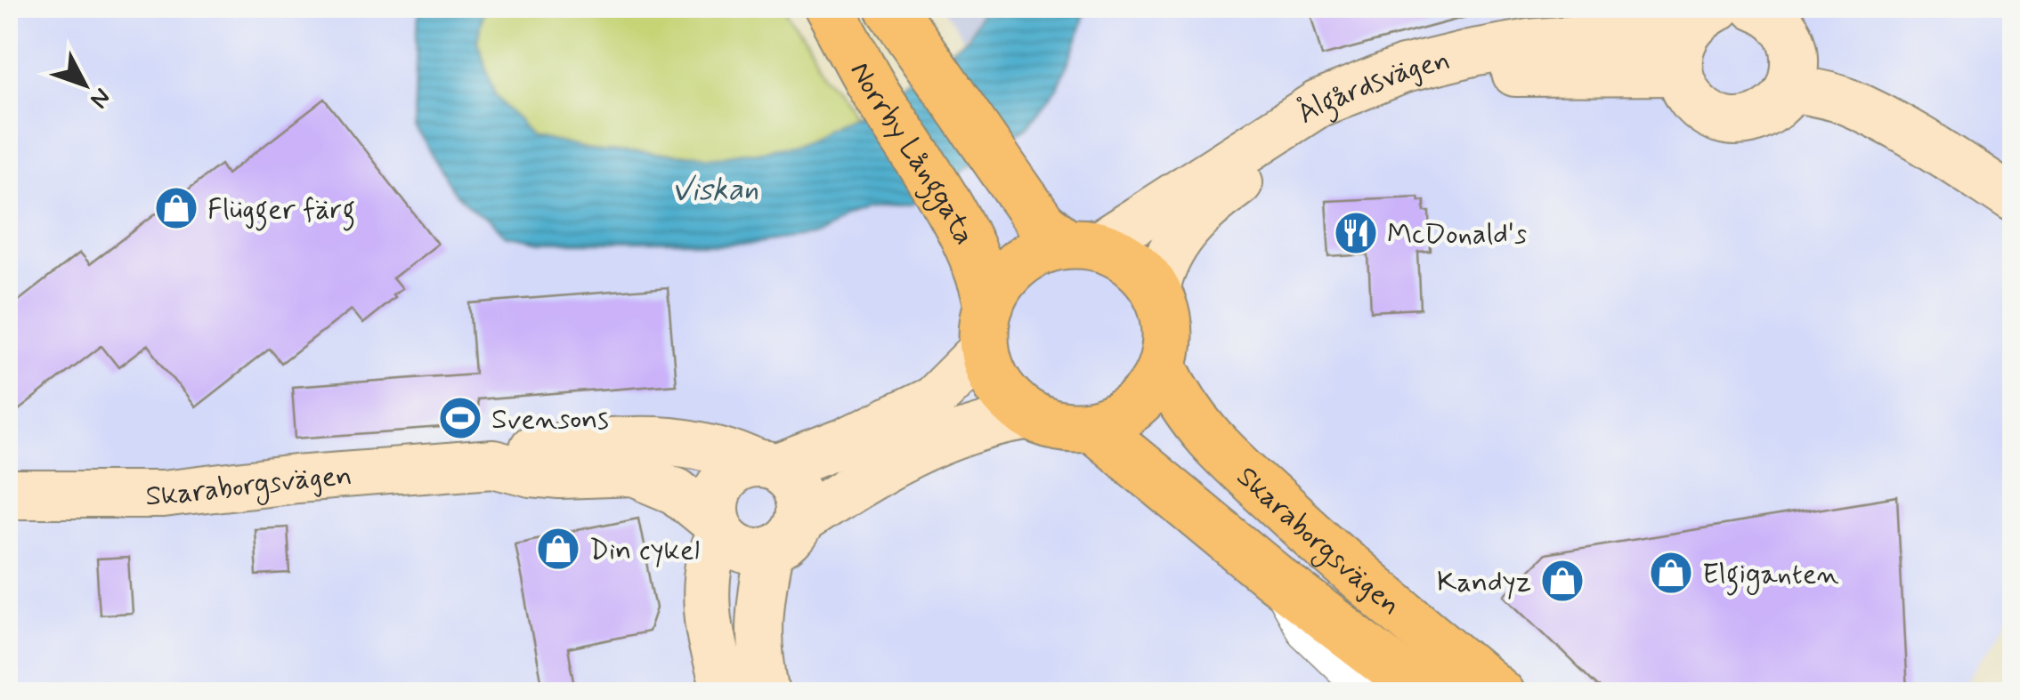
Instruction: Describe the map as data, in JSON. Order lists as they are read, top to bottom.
{
  "streets": {
    "main road": ["Norrby Långgata", "Skaraborgsvägen"],
    "street": ["Ålgårdsvägen"]
  },
  "crossings": [
    ["Ålgårdsvägen", "Norrby Långgata"],
    ["Ålgårdsvägen", "Skaraborgsvägen"],
    ["Norrby Långgata", "Skaraborgsvägen"]
  ],
  "water": ["Viskan"],
  "places": {
    "shop": [
      "Flügger färg",
      "Din cykel",
      "Elgiganten",
      "Kandyz"
    ],
    "restaurant": ["McDonald's"],
    "sports": ["Svensons"]
  },
  "north": "bottom right"
}
